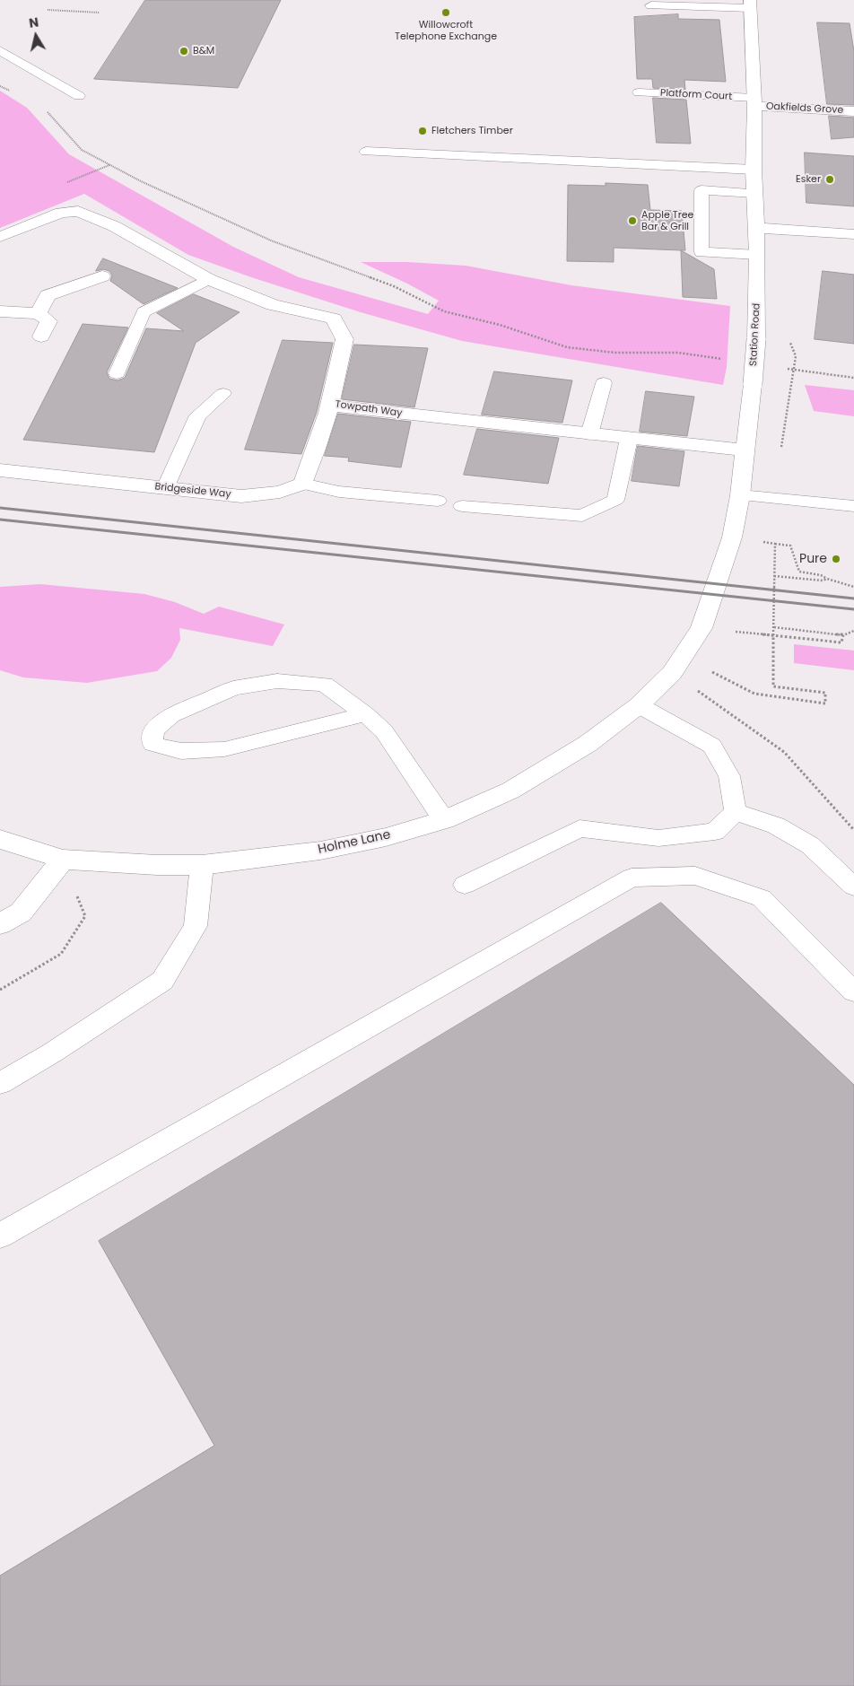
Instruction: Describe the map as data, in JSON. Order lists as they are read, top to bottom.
{
  "streets": {
    "street": [
      "Oakfields Grove",
      "Station Road",
      "Towpath Way",
      "Bridgeside Way",
      "Holme Lane"
    ],
    "lane": ["Platform Court"]
  },
  "crossings": [
    ["Platform Court", "Oakfields Grove"],
    ["Platform Court", "Station Road"],
    ["Oakfields Grove", "Station Road"],
    ["Station Road", "Towpath Way"],
    ["Station Road", "Holme Lane"]
  ],
  "places": [
    "Willowcroft Telephone Exchange",
    "B&M",
    "Fletchers Timber",
    "Esker",
    "Apple Tree Bar & Grill",
    "Pure"
  ],
  "north": "top"
}
